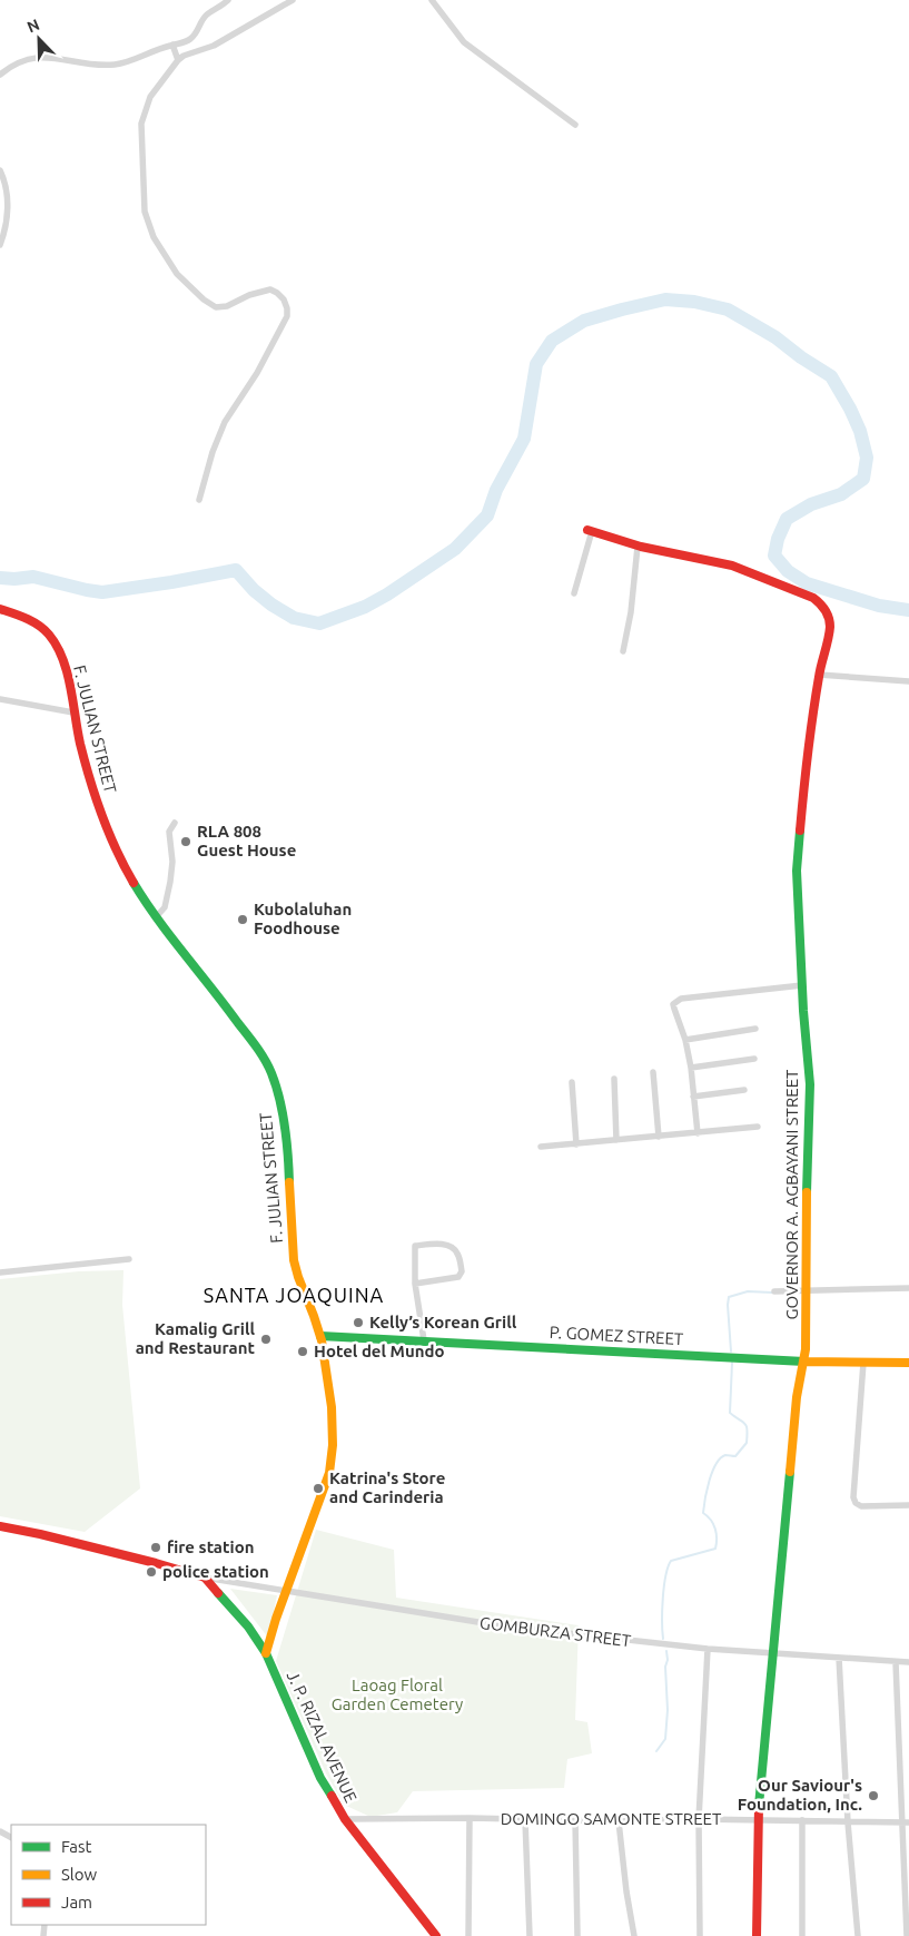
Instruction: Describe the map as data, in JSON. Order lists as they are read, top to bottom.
{
  "streets": {
    "street": [
      "F. JULIAN STREET",
      "GOVERNOR A. AGBAYANI STREET",
      "P. GOMEZ STREET",
      "GOMBURZA STREET",
      "J. P. RIZAL AVENUE",
      "DOMINGO SAMONTE STREET"
    ]
  },
  "crossings": [
    ["F. JULIAN STREET", "P. GOMEZ STREET"],
    ["F. JULIAN STREET", "GOMBURZA STREET"],
    ["F. JULIAN STREET", "J. P. RIZAL AVENUE"],
    ["GOVERNOR A. AGBAYANI STREET", "P. GOMEZ STREET"],
    ["GOVERNOR A. AGBAYANI STREET", "GOMBURZA STREET"],
    ["GOVERNOR A. AGBAYANI STREET", "DOMINGO SAMONTE STREET"],
    ["GOMBURZA STREET", "J. P. RIZAL AVENUE"],
    ["J. P. RIZAL AVENUE", "DOMINGO SAMONTE STREET"]
  ],
  "districts": ["SANTA JOAQUINA"],
  "parks": ["Laoag Floral Garden Cemetery"],
  "places": [
    "RLA 808 Guest House",
    "Kubolaluhan Foodhouse",
    "Kelly’s Korean Grill",
    "Kamalig Grill and Restaurant",
    "Hotel del Mundo",
    "Katrina's Store and Carinderia",
    "fire station",
    "police station",
    "Our Saviour's Foundation, Inc."
  ],
  "legend": ["Fast", "Slow", "Jam"],
  "north": "top left"
}
